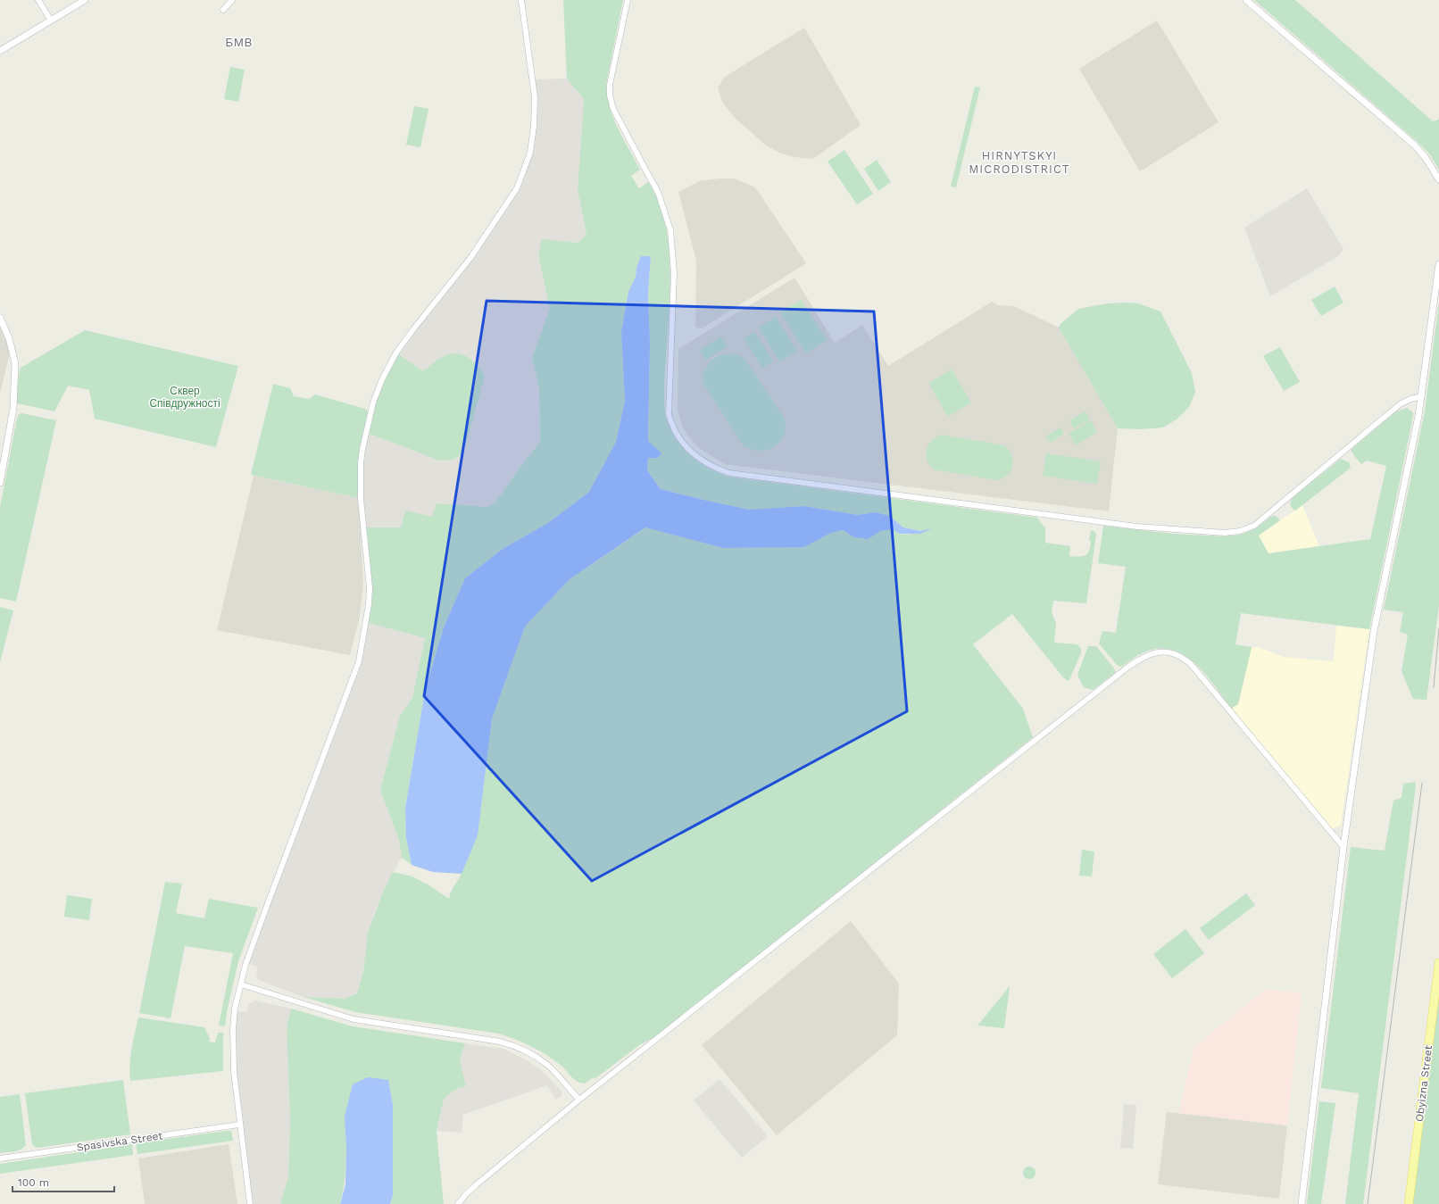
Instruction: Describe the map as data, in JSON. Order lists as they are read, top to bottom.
{
  "streets": {
    "main road": ["Obyizna Street"],
    "street": ["Spasivska Street"]
  },
  "districts": ["БМВ", "HIRNYTSKYI MICRODISTRICT"],
  "parks": ["Сквер Співдружності"],
  "scale_bar": "100 m"
}
